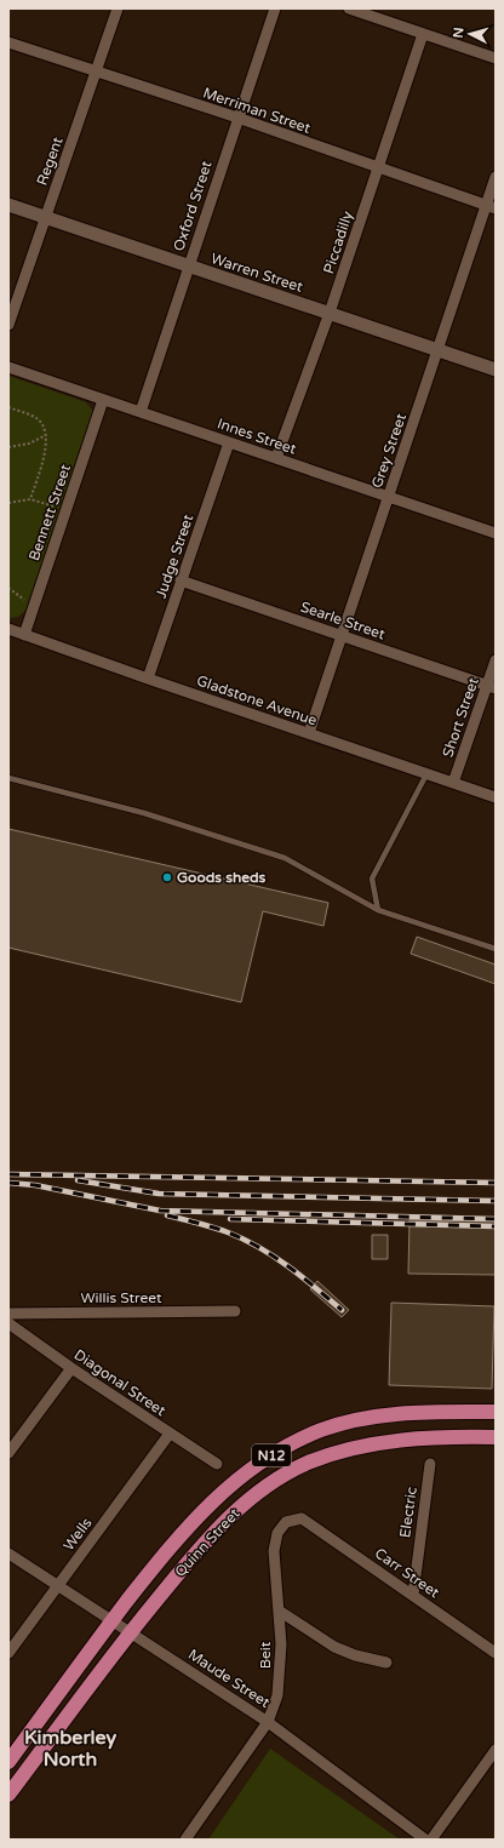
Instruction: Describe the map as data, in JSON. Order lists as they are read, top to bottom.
{
  "streets": {
    "highway": ["N12", "Quinn Street"],
    "street": [
      "Merriman Street",
      "Regent",
      "Oxford Street",
      "Piccadilly",
      "Warren Street",
      "Innes Street",
      "Grey Street",
      "Bennett Street",
      "Judge Street",
      "Searle Street",
      "Gladstone Avenue",
      "Short Street",
      "Willis Street",
      "Diagonal Street",
      "Electric",
      "Wells",
      "Carr Street",
      "Beit",
      "Maude Street"
    ]
  },
  "crossings": [
    ["Merriman Street", "Regent"],
    ["Merriman Street", "Oxford Street"],
    ["Merriman Street", "Piccadilly"],
    ["Merriman Street", "Grey Street"],
    ["Regent", "Warren Street"],
    ["Oxford Street", "Warren Street"],
    ["Oxford Street", "Innes Street"],
    ["Piccadilly", "Warren Street"],
    ["Piccadilly", "Innes Street"],
    ["Warren Street", "Grey Street"],
    ["Innes Street", "Grey Street"],
    ["Innes Street", "Bennett Street"],
    ["Innes Street", "Judge Street"],
    ["Grey Street", "Searle Street"],
    ["Grey Street", "Gladstone Avenue"],
    ["Bennett Street", "Gladstone Avenue"],
    ["Judge Street", "Searle Street"],
    ["Judge Street", "Gladstone Avenue"],
    ["Searle Street", "Short Street"],
    ["Gladstone Avenue", "Short Street"],
    ["Diagonal Street", "Wells"],
    ["Electric", "Carr Street"],
    ["Wells", "Maude Street"],
    ["Quinn Street", "Maude Street"],
    ["Carr Street", "Beit"],
    ["Beit", "Maude Street"]
  ],
  "districts": ["Kimberley North"],
  "places": ["Goods sheds"],
  "north": "left"
}
